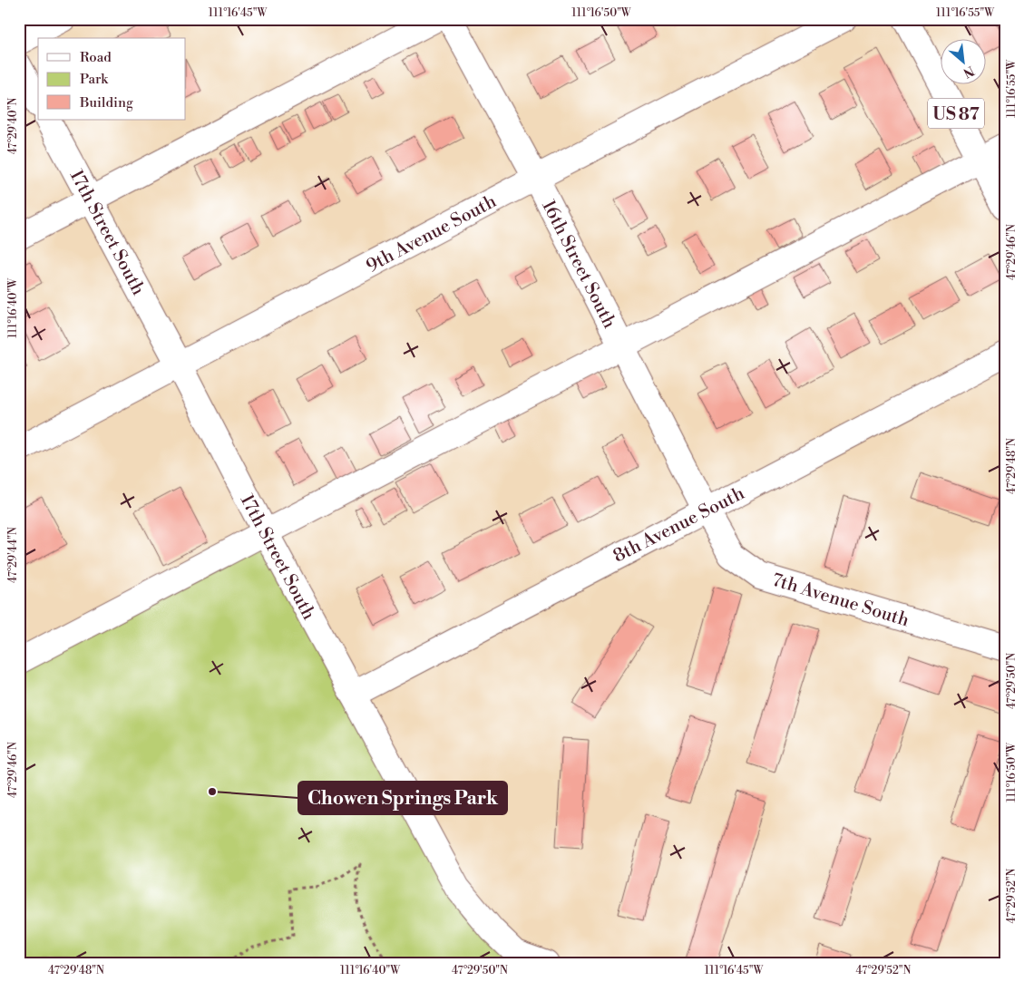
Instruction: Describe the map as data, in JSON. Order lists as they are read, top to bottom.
{
  "streets": {
    "main road": [
      "US 87",
      "17th Street South",
      "9th Avenue South",
      "16th Street South",
      "8th Avenue South",
      "7th Avenue South"
    ]
  },
  "crossings": [
    ["17th Street South", "9th Avenue South"],
    ["17th Street South", "8th Avenue South"],
    ["9th Avenue South", "16th Street South"],
    ["16th Street South", "8th Avenue South"],
    ["16th Street South", "7th Avenue South"],
    ["8th Avenue South", "7th Avenue South"]
  ],
  "places": ["Chowen Springs Park"],
  "legend": ["Road", "Park", "Building"],
  "north": "bottom right",
  "coordinates": [
    "111°16'45\"W",
    "111°16'50\"W",
    "111°16'55\"W",
    "47°29'40\"N",
    "47°29'46\"N",
    "111°16'40\"W",
    "47°29'48\"N",
    "47°29'44\"N",
    "47°29'50\"N",
    "47°29'52\"N"
  ]
}
